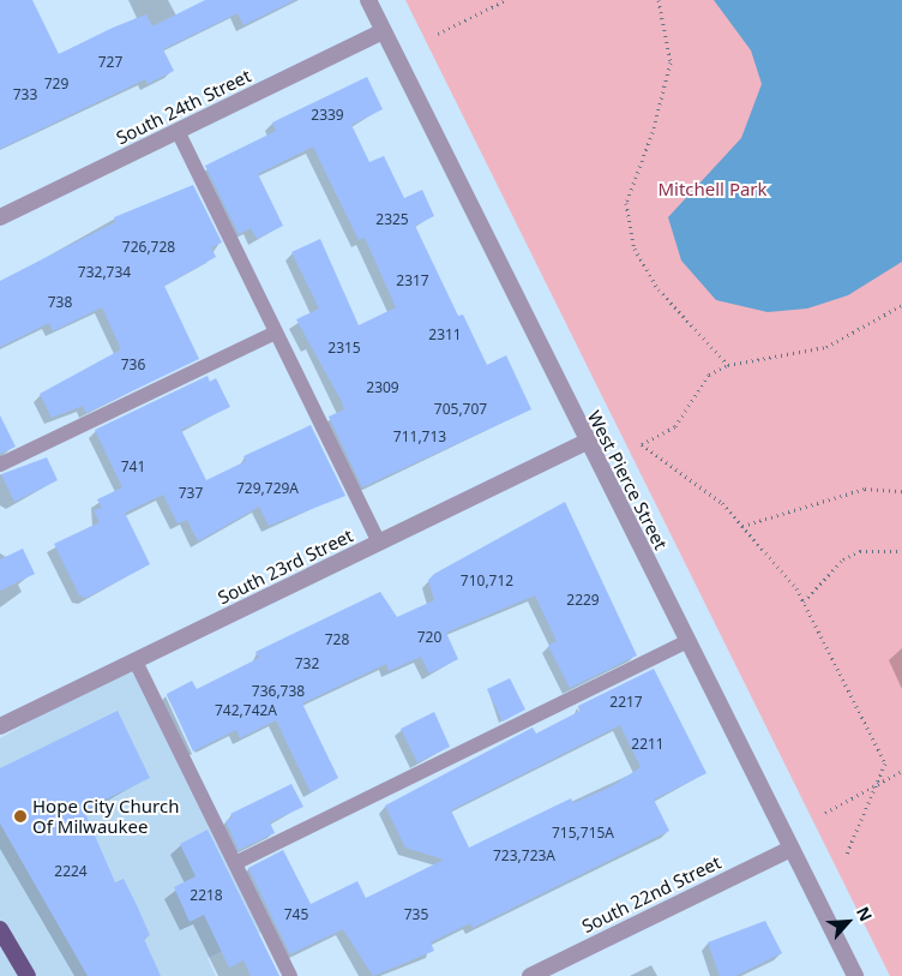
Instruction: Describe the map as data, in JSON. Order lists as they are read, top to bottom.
{
  "streets": {
    "street": [
      "South 24th Street",
      "West Pierce Street",
      "South 23rd Street",
      "South 22nd Street"
    ]
  },
  "crossings": [
    ["South 24th Street", "West Pierce Street"],
    ["West Pierce Street", "South 23rd Street"],
    ["West Pierce Street", "South 22nd Street"]
  ],
  "parks": ["Mitchell Park"],
  "places": ["Hope City Church Of Milwaukee"],
  "house_numbers": [
    "727",
    "729",
    "733",
    "2339",
    "2325",
    "726,728",
    "732,734",
    "2317",
    "738",
    "2311",
    "2315",
    "736",
    "2309",
    "705,707",
    "711,713",
    "741",
    "729,729A",
    "737",
    "710,712",
    "2229",
    "720",
    "728",
    "732",
    "736,738",
    "2217",
    "742,742A",
    "2211",
    "715,715A",
    "723,723A",
    "2224",
    "2218",
    "745",
    "735"
  ],
  "north": "top right"
}
